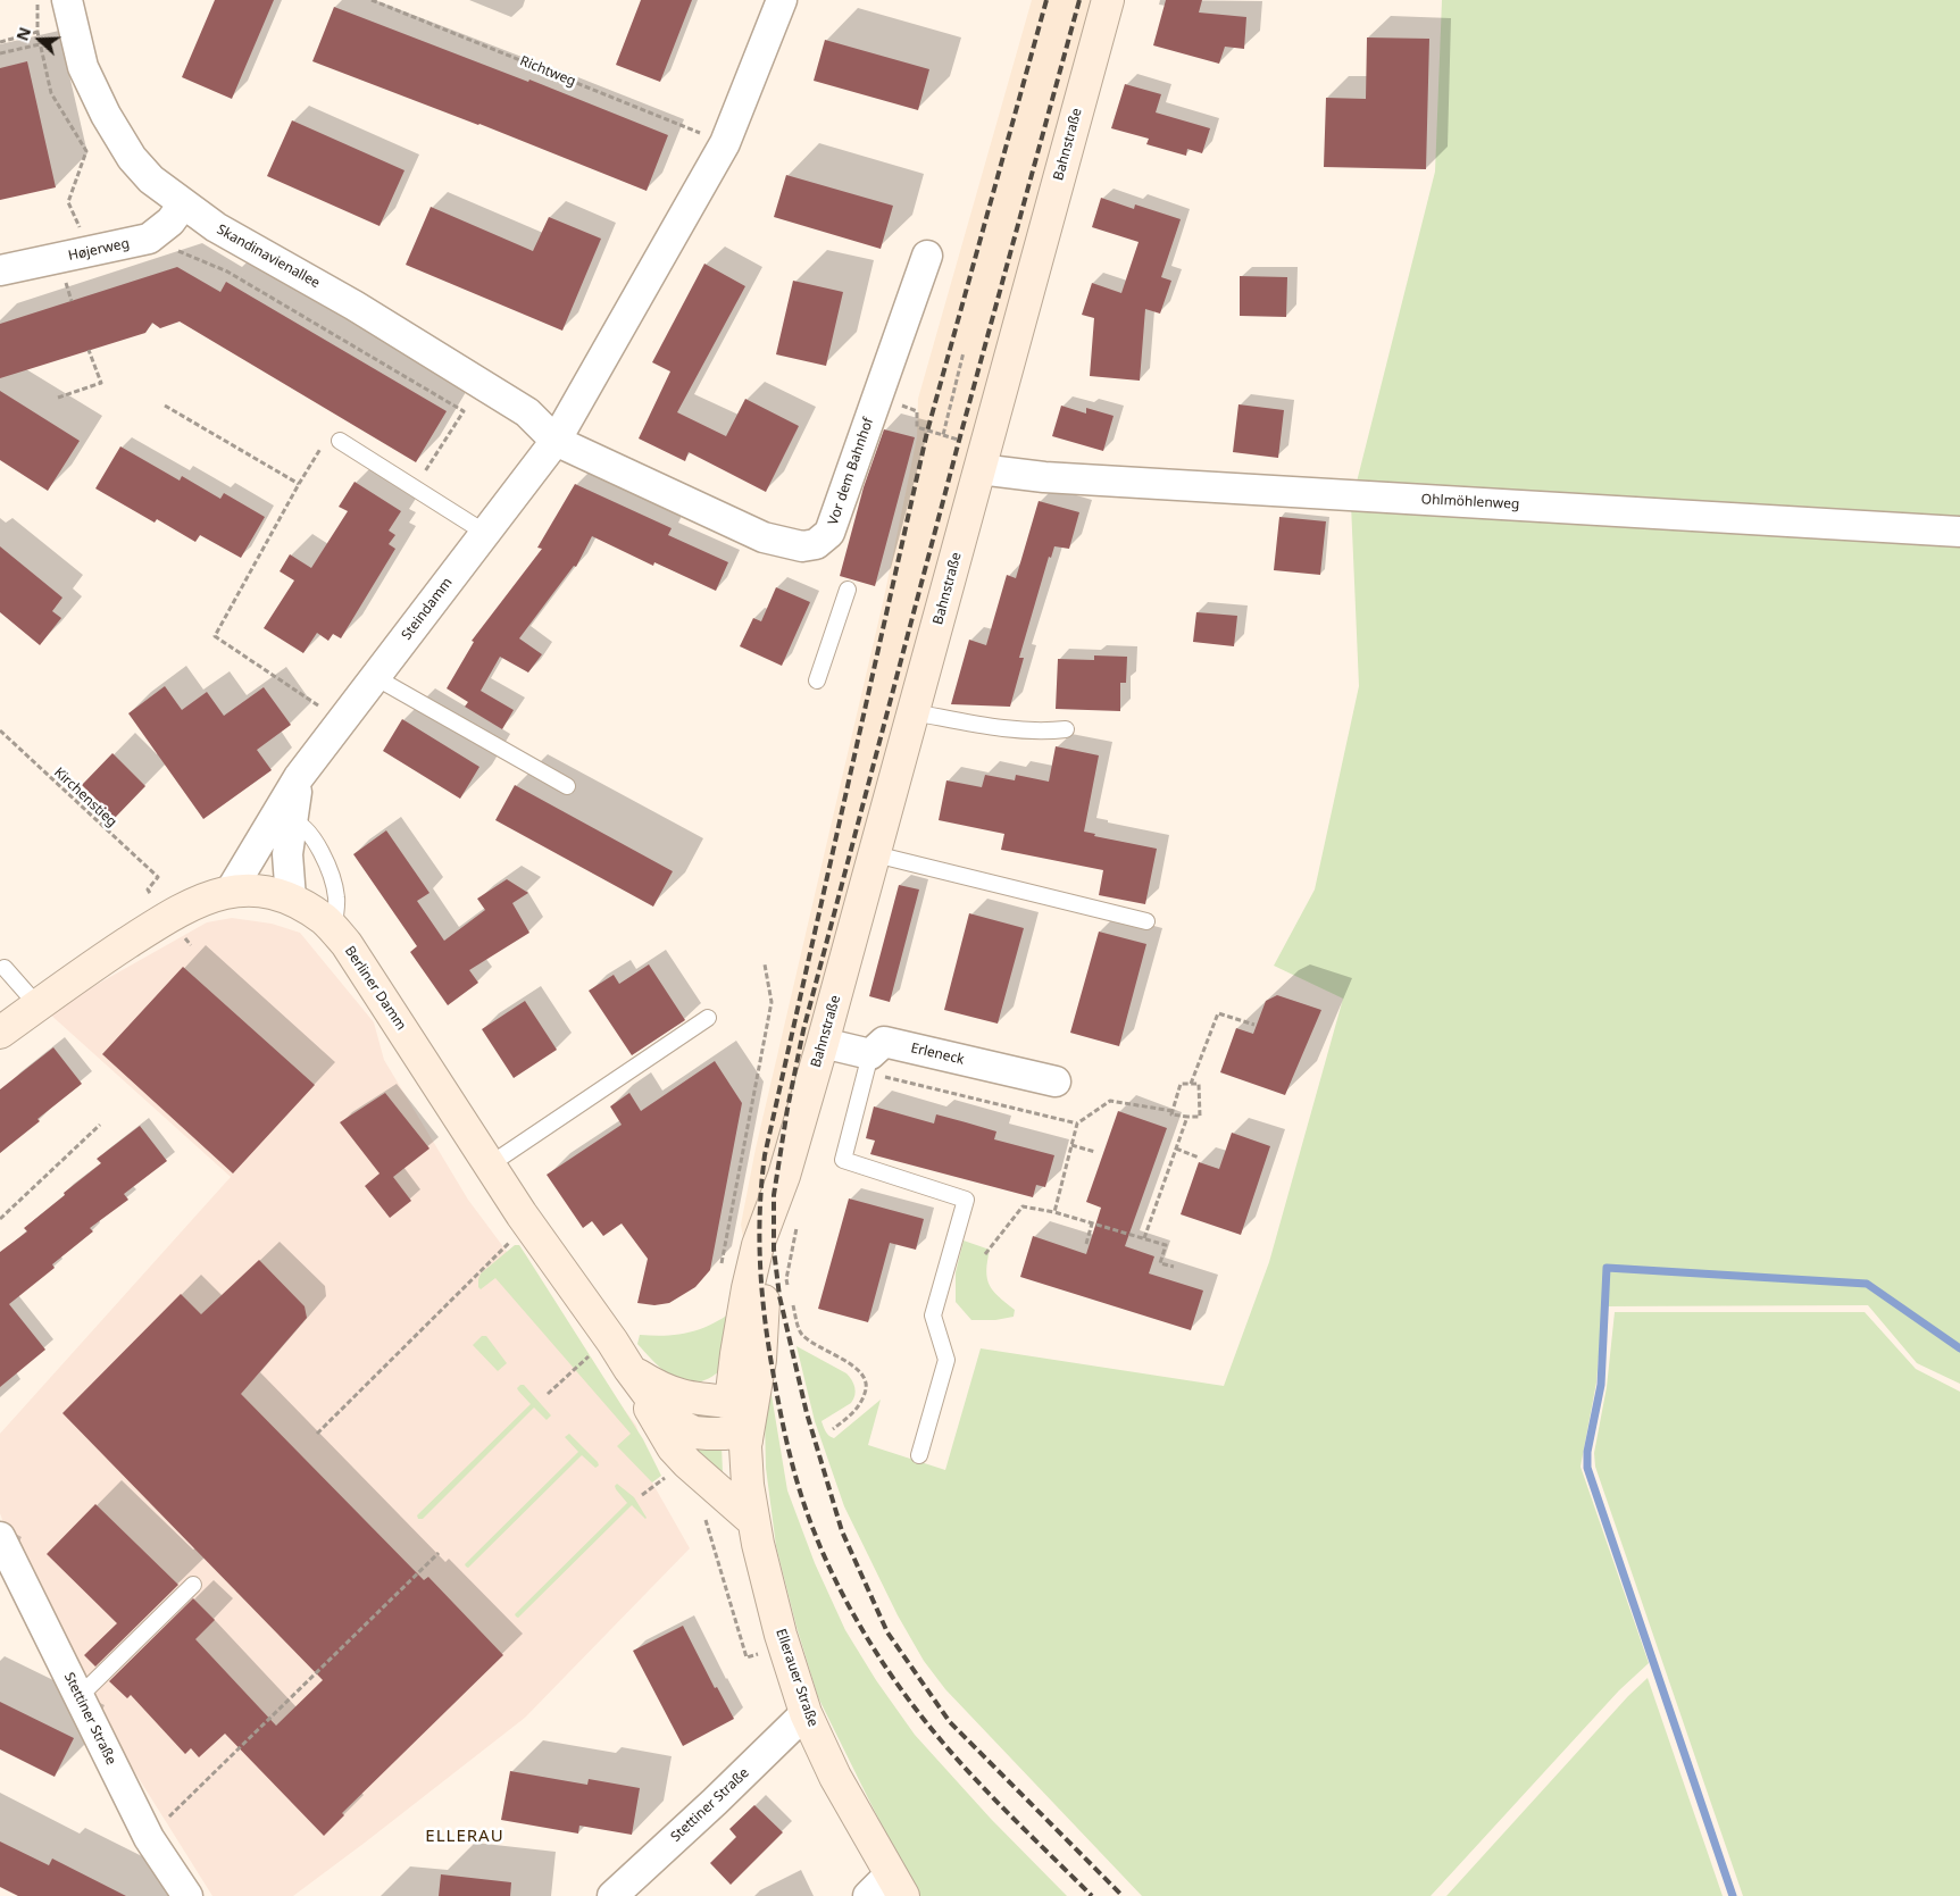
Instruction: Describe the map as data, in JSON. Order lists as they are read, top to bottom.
{
  "streets": {
    "main road": ["Bahnstraße", "Berliner Damm", "Ellerauer Straße"],
    "street": [
      "Højerweg",
      "Skandinavienallee",
      "Vor dem Bahnhof",
      "Ohlmöhlenweg",
      "Steindamm",
      "Erleneck",
      "Stettiner Straße"
    ],
    "path": ["Richtweg", "Kirchenstieg"]
  },
  "crossings": [
    ["Bahnstraße", "Ohlmöhlenweg"],
    ["Bahnstraße", "Berliner Damm"],
    ["Bahnstraße", "Ellerauer Straße"],
    ["Højerweg", "Skandinavienallee"],
    ["Skandinavienallee", "Vor dem Bahnhof"],
    ["Skandinavienallee", "Steindamm"],
    ["Vor dem Bahnhof", "Steindamm"],
    ["Steindamm", "Berliner Damm"],
    ["Berliner Damm", "Ellerauer Straße"],
    ["Ellerauer Straße", "Stettiner Straße"]
  ],
  "districts": ["ELLERAU"],
  "north": "left"
}
